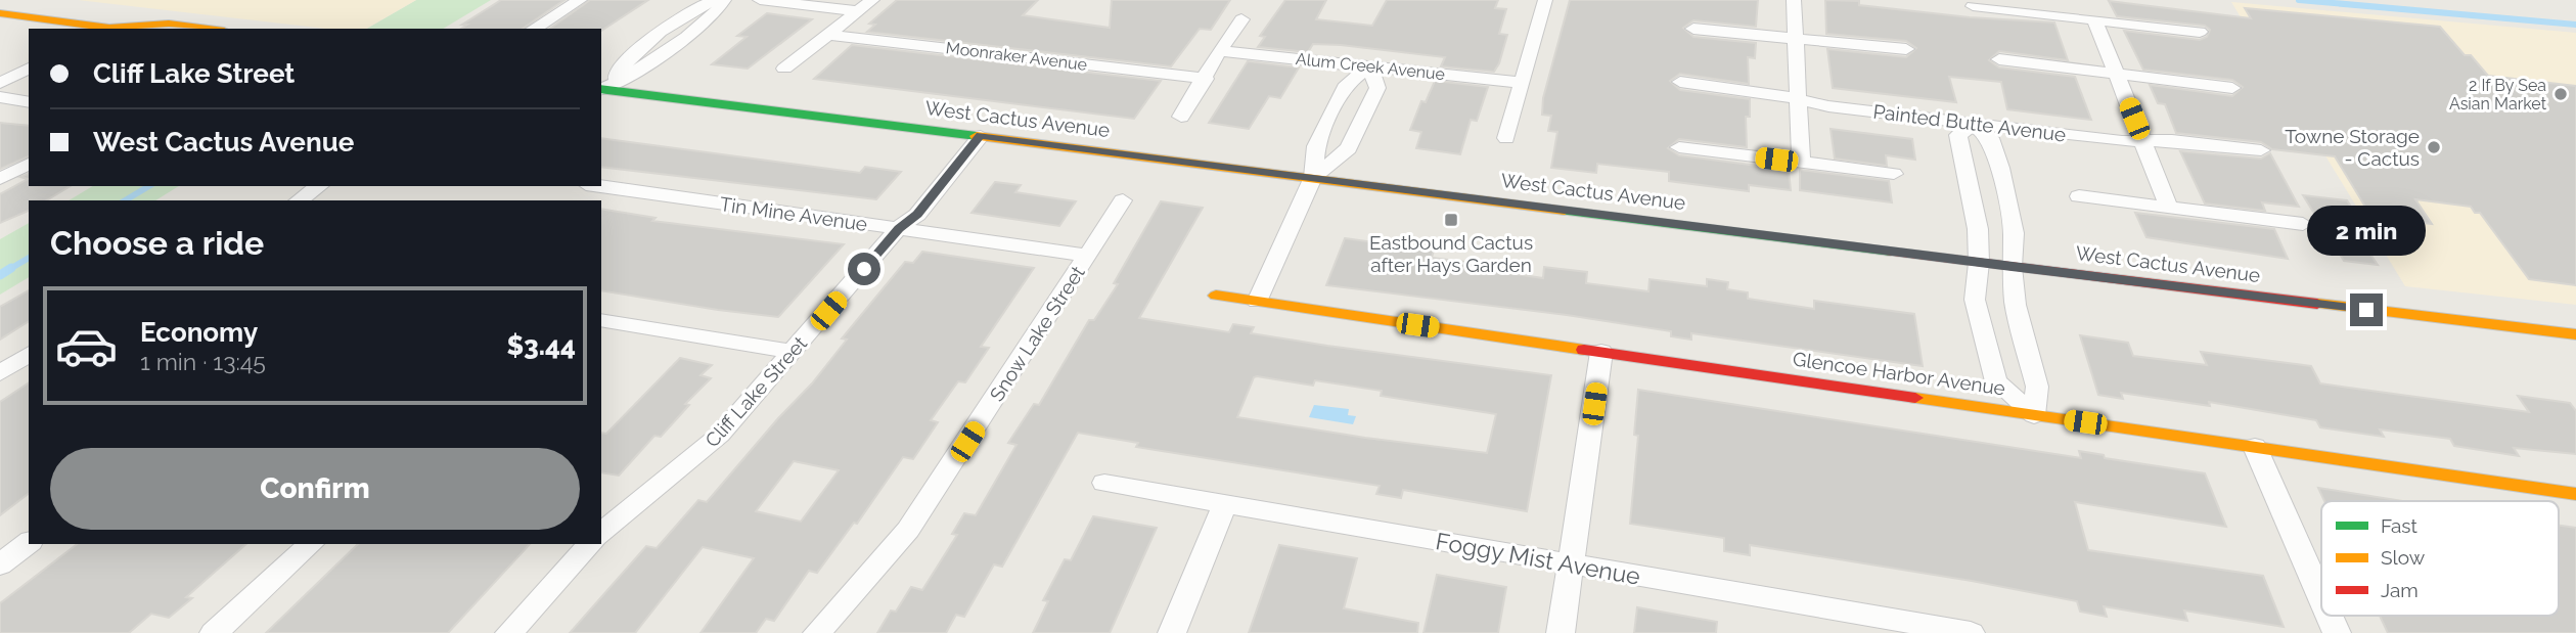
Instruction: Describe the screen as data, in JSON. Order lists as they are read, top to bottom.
{
  "streets": {
    "main road": ["West Cactus Avenue", "Glencoe Harbor Avenue"],
    "street": [
      "Moonraker Avenue",
      "Alum Creek Avenue",
      "Painted Butte Avenue",
      "Tin Mine Avenue",
      "Snow Lake Street",
      "Cliff Lake Street",
      "Foggy Mist Avenue"
    ]
  },
  "crossings": [
    ["West Cactus Avenue", "Cliff Lake Street"],
    ["Tin Mine Avenue", "Snow Lake Street"],
    ["Tin Mine Avenue", "Cliff Lake Street"]
  ],
  "places": {
    "other": ["2 If By Sea Asian Market", "Towne Storage - Cactus"],
    "transit": ["Eastbound Cactus after Hays Garden"]
  },
  "legend": ["Fast", "Slow", "Jam"],
  "page": {
    "banner": ["Cliff Lake Street", "West Cactus Avenue"],
    "heading": "Choose a ride",
    "bubble": "2 min",
    "list": [
      {
        "name": "Economy",
        "note": "1 min · 13:45",
        "value": "$3.44"
      }
    ],
    "buttons": "Confirm"
  }
}
